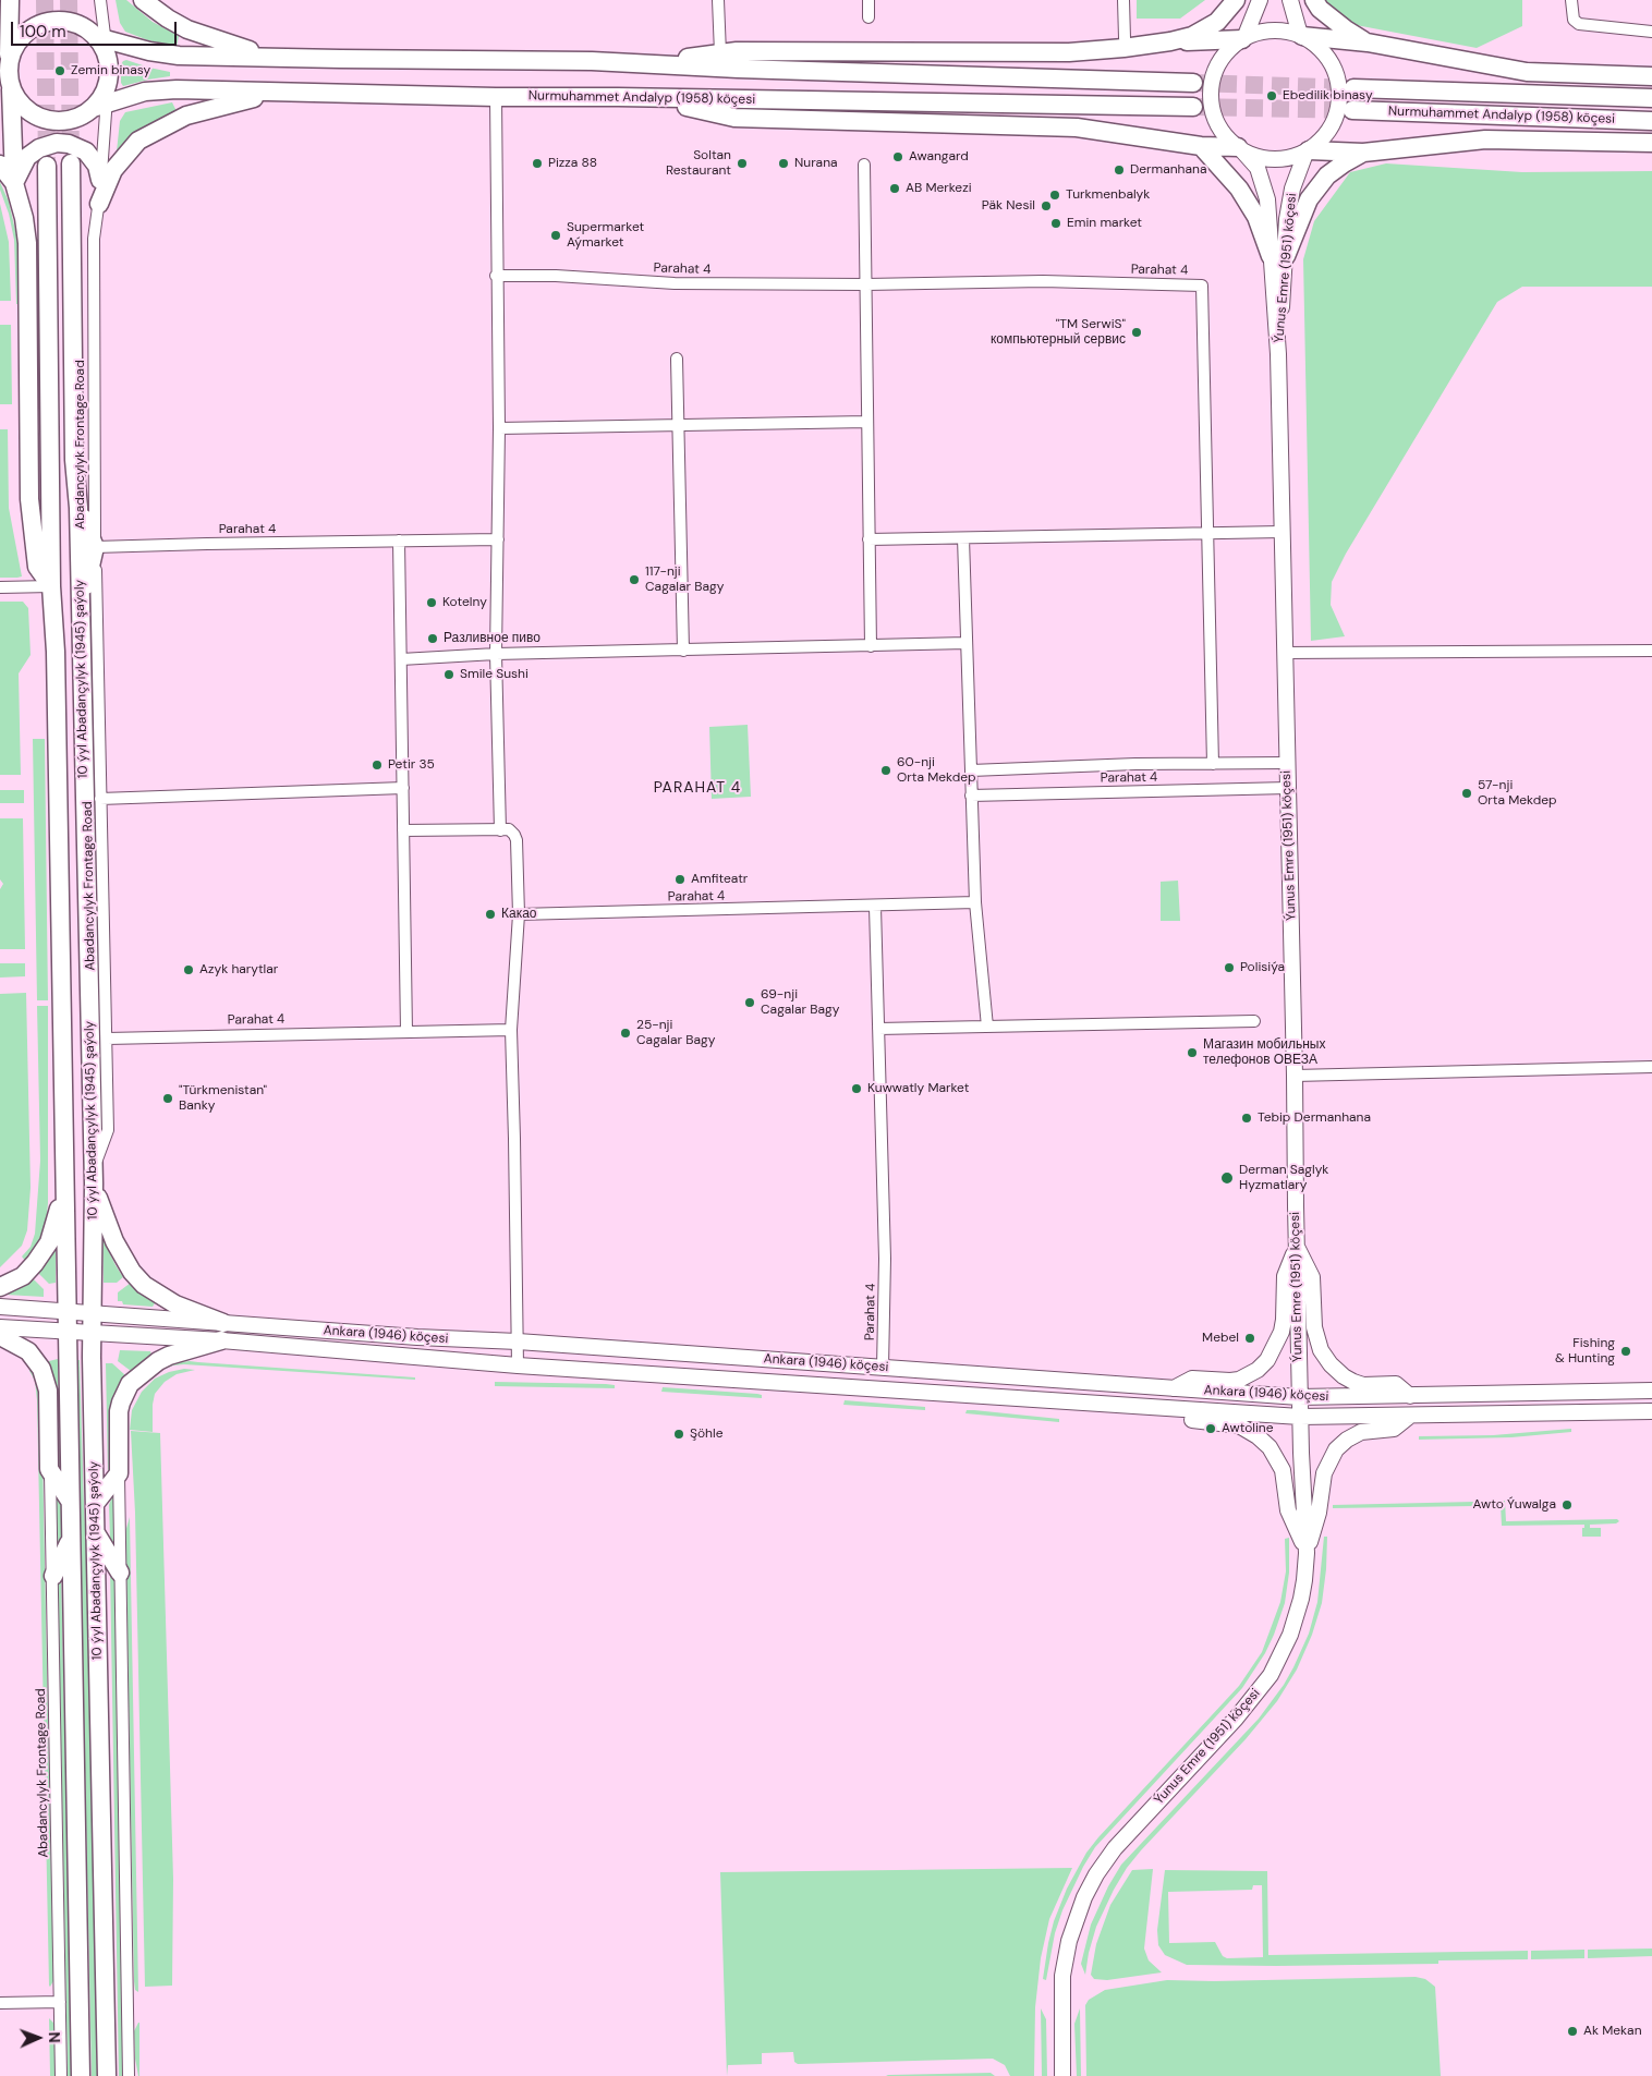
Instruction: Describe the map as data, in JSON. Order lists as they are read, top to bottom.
{
  "streets": {
    "main road": [
      "Nurmuhammet Andalyp (1958) köçesi",
      "Ýunus Emre (1951) köçesi",
      "10 ýyl Abadançylyk (1945) şaýoly",
      "Ankara (1946) köçesi"
    ],
    "street": ["Parahat 4", "Abadancylyk Frontage Road"]
  },
  "crossings": [
    ["Ýunus Emre (1951) köçesi", "Parahat 4"],
    ["Ýunus Emre (1951) köçesi", "Ankara (1946) köçesi"],
    ["Parahat 4", "Abadancylyk Frontage Road"],
    ["Parahat 4", "Ankara (1946) köçesi"],
    ["Abadancylyk Frontage Road", "10 ýyl Abadançylyk (1945) şaýoly"],
    ["10 ýyl Abadançylyk (1945) şaýoly", "Ankara (1946) köçesi"]
  ],
  "districts": ["PARAHAT 4"],
  "places": [
    "Zemin binasy",
    "Ebedilik binasy",
    "Awangard",
    "Pizza 88",
    "Soltan Restaurant",
    "Nurana",
    "Dermanhana",
    "AB Merkezi",
    "Turkmenbalyk",
    "Päk Nesil",
    "Emin market",
    "Supermarket Aýmarket",
    "\"TM SerwiS\" компьютерный сервис",
    "117-nji Cagalar Bagy",
    "Kotelny",
    "Разливное пиво",
    "Smile Sushi",
    "Petir 35",
    "60-nji Orta Mekdep",
    "57-nji Orta Mekdep",
    "Amfiteatr",
    "Какао",
    "Polisiýa",
    "Azyk harytlar",
    "69-nji Cagalar Bagy",
    "25-nji Cagalar Bagy",
    "Магазин мобильных телефонов ОВЕЗА",
    "Kuwwatly Market",
    "\"Türkmenistan\" Banky",
    "Tebip Dermanhana",
    "Derman Saglyk Hyzmatlary",
    "Mebel",
    "Fishing & Hunting",
    "Awtoline",
    "Şöhle",
    "Awto Ýuwalga",
    "Ak Mekan"
  ],
  "scale_bar": "100 m",
  "north": "right"
}
